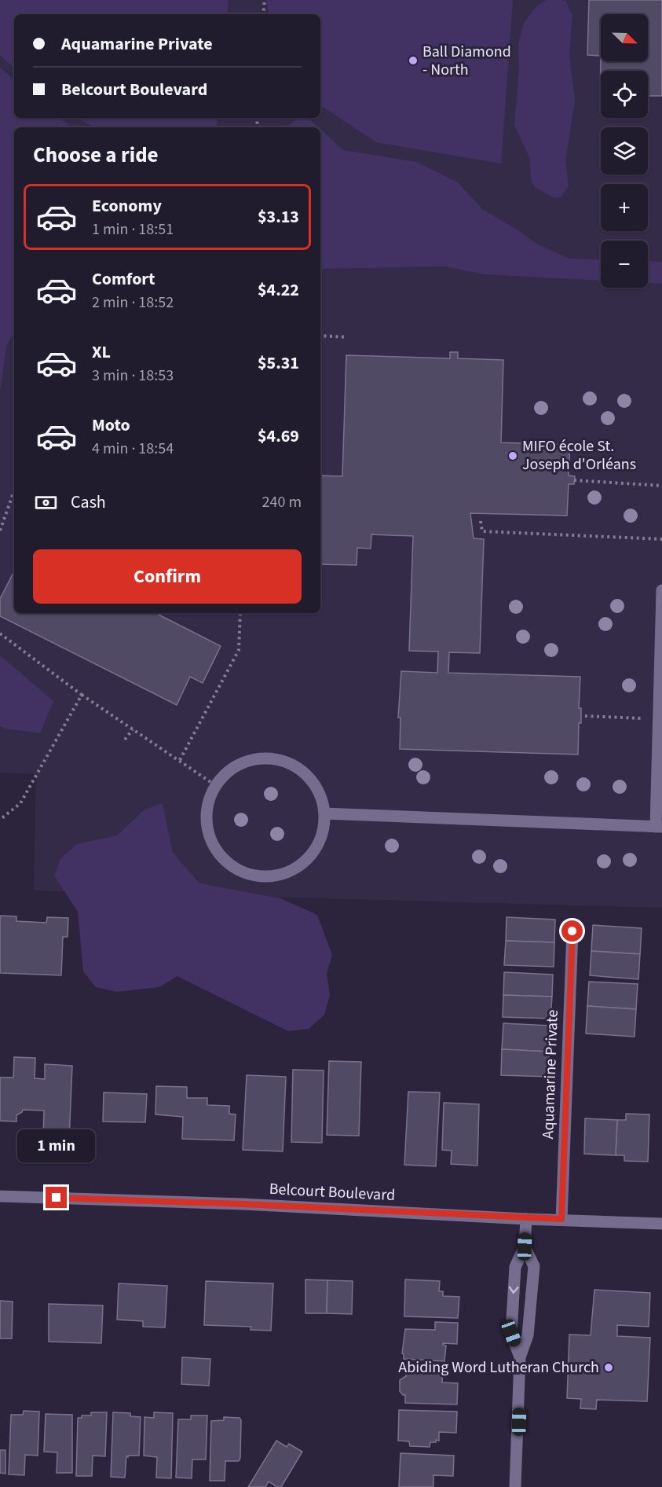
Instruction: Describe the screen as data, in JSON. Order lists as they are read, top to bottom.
{
  "streets": {
    "street": ["Aquamarine Private", "Belcourt Boulevard"]
  },
  "crossings": [
    ["Aquamarine Private", "Belcourt Boulevard"]
  ],
  "places": ["Ball Diamond - North", "MIFO école St. Joseph d'Orléans", "Abiding Word Lutheran Church"],
  "north": "bottom right",
  "page": {
    "map_buttons": ["+", "−"],
    "banner": ["Aquamarine Private", "Belcourt Boulevard"],
    "heading": "Choose a ride",
    "list": [
      {
        "name": "Economy",
        "note": "1 min · 18:51",
        "value": "$3.13"
      },
      {
        "name": "Comfort",
        "note": "2 min · 18:52",
        "value": "$4.22"
      },
      {
        "name": "XL",
        "note": "3 min · 18:53",
        "value": "$5.31"
      },
      {
        "name": "Moto",
        "note": "4 min · 18:54",
        "value": "$4.69"
      }
    ],
    "pay": ["Cash", "240 m"],
    "buttons": "Confirm",
    "bubble": "1 min"
  }
}
